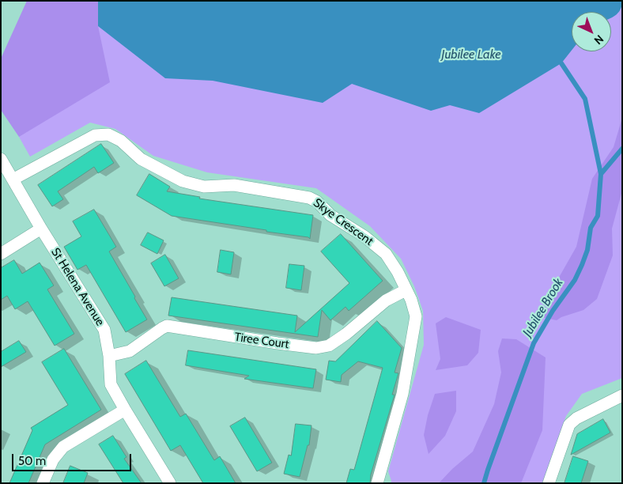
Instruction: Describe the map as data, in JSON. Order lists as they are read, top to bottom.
{
  "streets": {
    "street": ["Skye Crescent", "St Helena Avenue", "Tiree Court"]
  },
  "crossings": [
    ["Skye Crescent", "St Helena Avenue"],
    ["Skye Crescent", "Tiree Court"],
    ["St Helena Avenue", "Tiree Court"]
  ],
  "water": ["Jubilee Lake", "Jubilee Brook"],
  "scale_bar": "50 m",
  "north": "bottom right"
}
